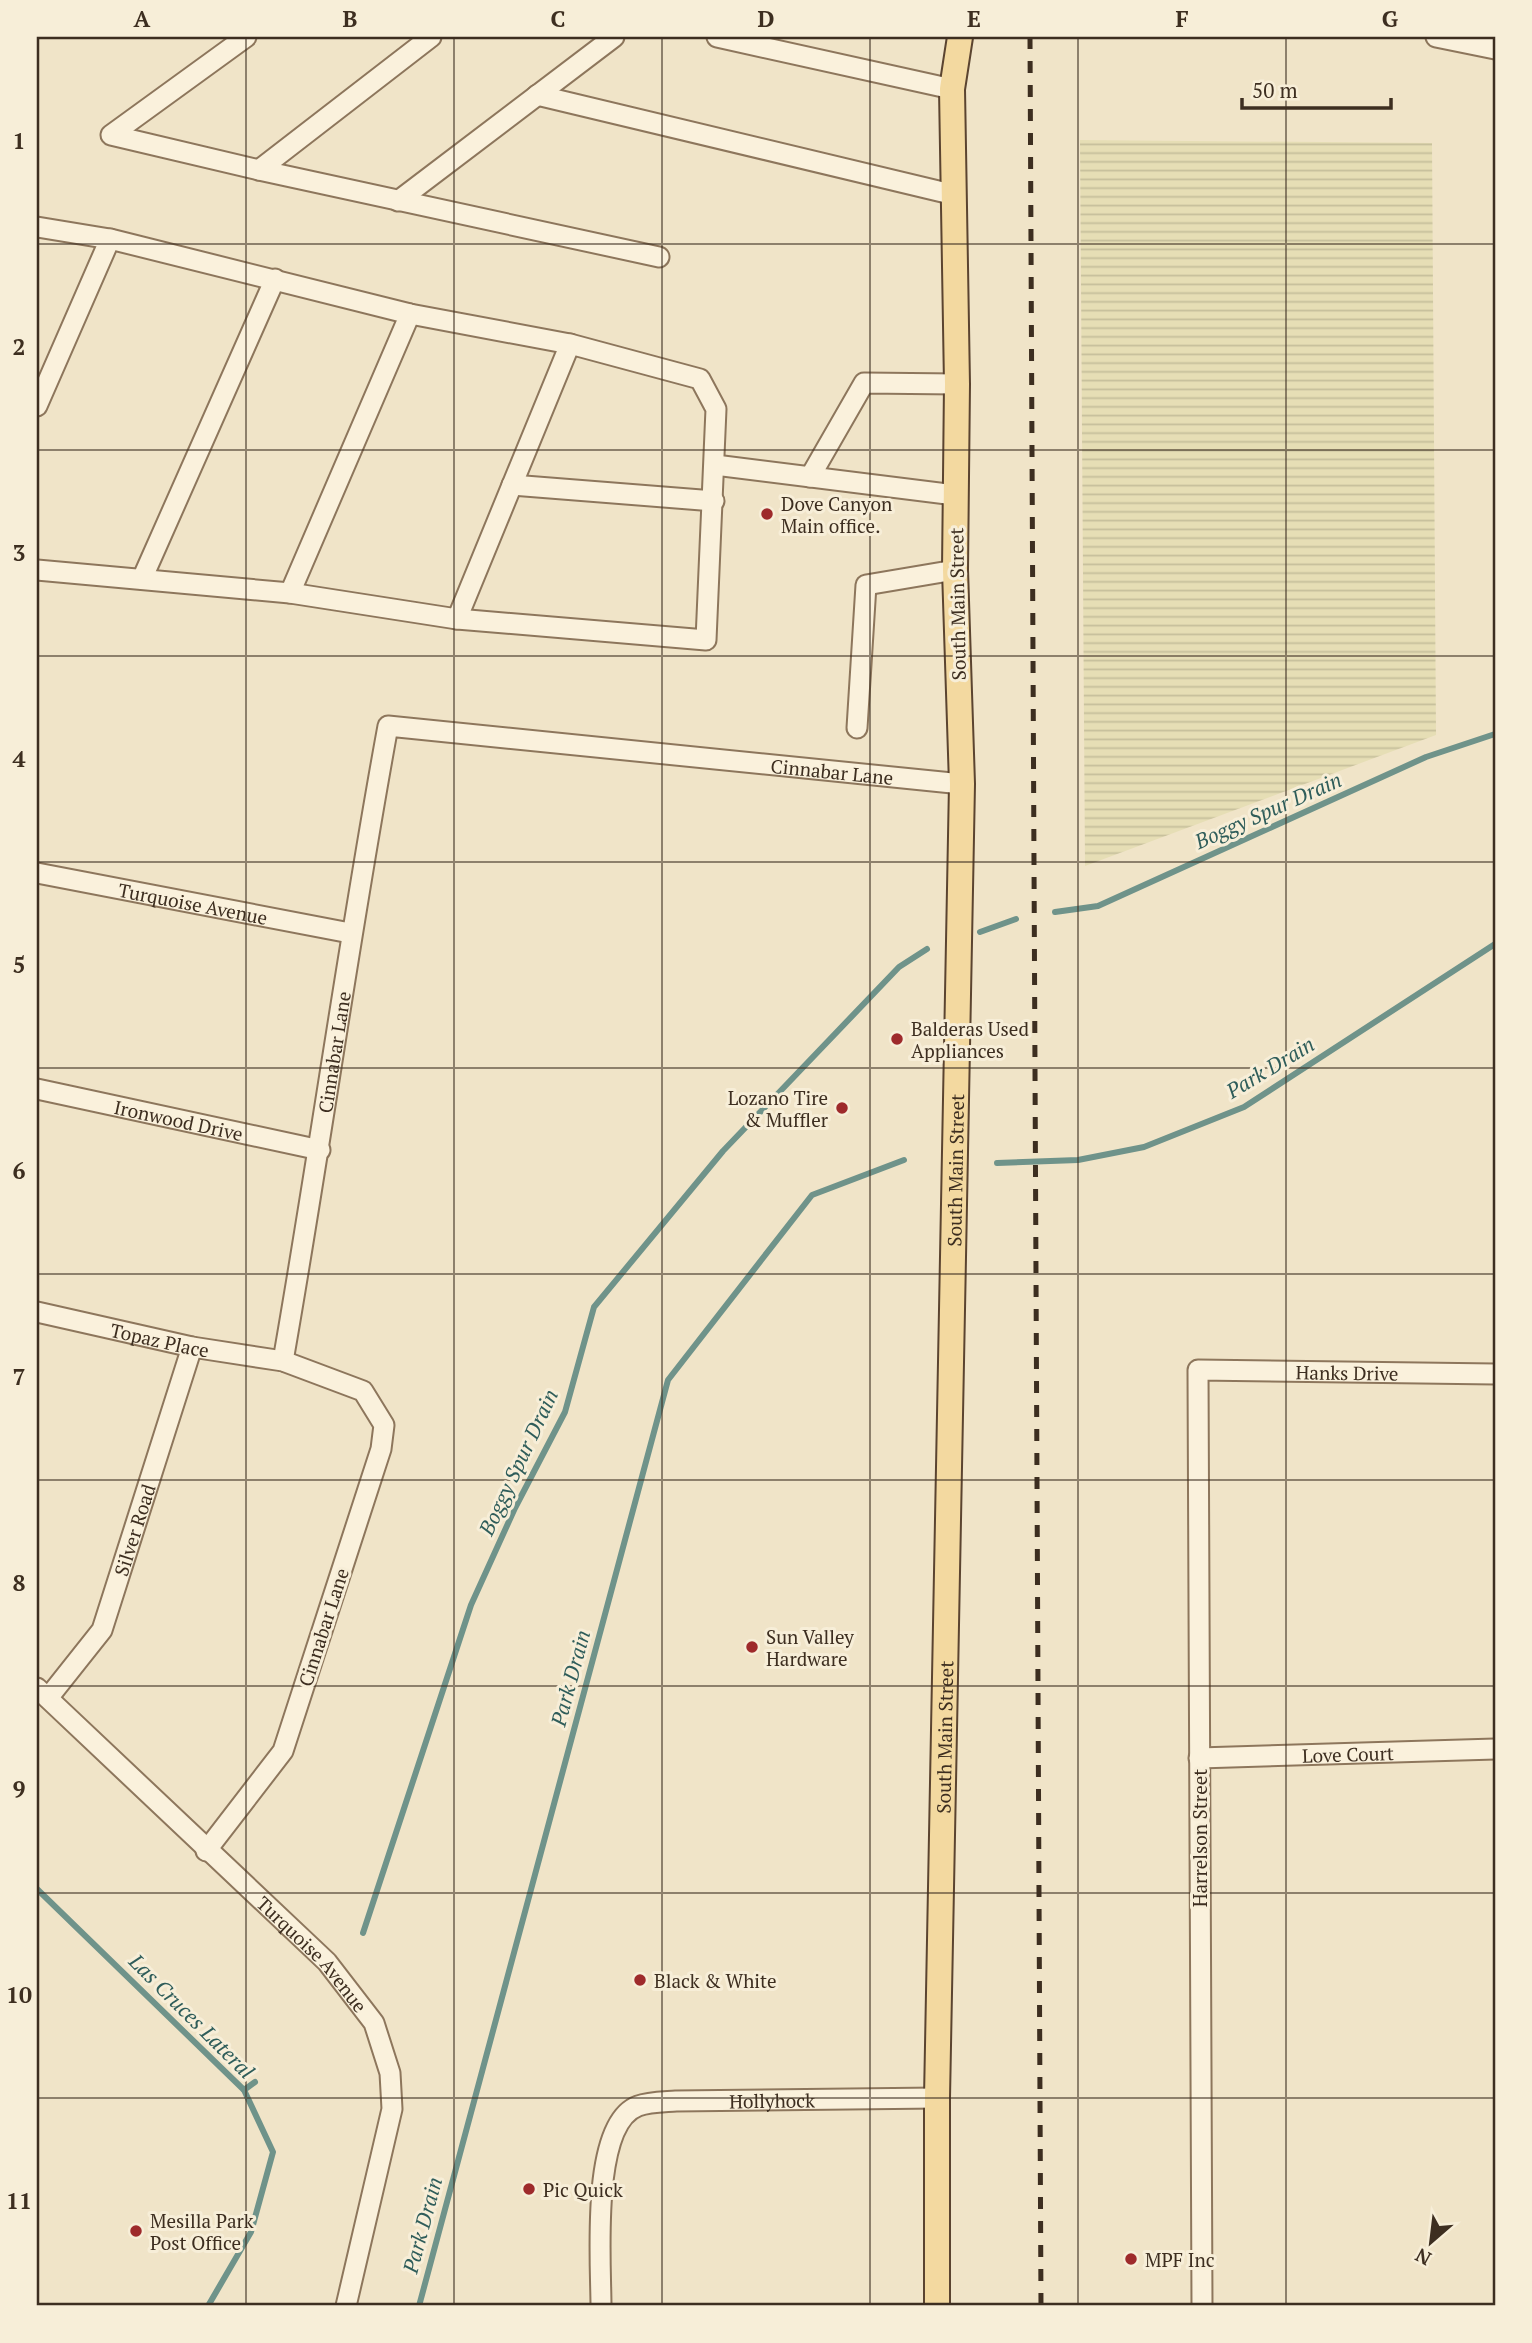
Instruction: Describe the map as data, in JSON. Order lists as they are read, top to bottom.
{
  "streets": {
    "main road": ["South Main Street"],
    "street": [
      "Cinnabar Lane",
      "Turquoise Avenue",
      "Ironwood Drive",
      "Topaz Place",
      "Hanks Drive",
      "Silver Road",
      "Love Court",
      "Harrelson Street",
      "Hollyhock"
    ]
  },
  "crossings": [
    ["South Main Street", "Cinnabar Lane"],
    ["South Main Street", "Hollyhock"],
    ["Cinnabar Lane", "Turquoise Avenue"],
    ["Cinnabar Lane", "Ironwood Drive"],
    ["Cinnabar Lane", "Topaz Place"],
    ["Turquoise Avenue", "Silver Road"],
    ["Topaz Place", "Silver Road"],
    ["Hanks Drive", "Harrelson Street"],
    ["Love Court", "Harrelson Street"]
  ],
  "water": ["Boggy Spur Drain", "Park Drain", "Las Cruces Lateral"],
  "places": [
    "Dove Canyon Main office.",
    "Balderas Used Appliances",
    "Lozano Tire & Muffler",
    "Sun Valley Hardware",
    "Black & White",
    "Pic Quick",
    "Mesilla Park Post Office",
    "MPF Inc"
  ],
  "scale_bar": "50 m",
  "north": "bottom left",
  "grid": {
    "columns": [
      "A",
      "B",
      "C",
      "D",
      "E",
      "F",
      "G"
    ],
    "rows": [
      "1",
      "2",
      "3",
      "4",
      "5",
      "6",
      "7",
      "8",
      "9",
      "10",
      "11"
    ]
  }
}
